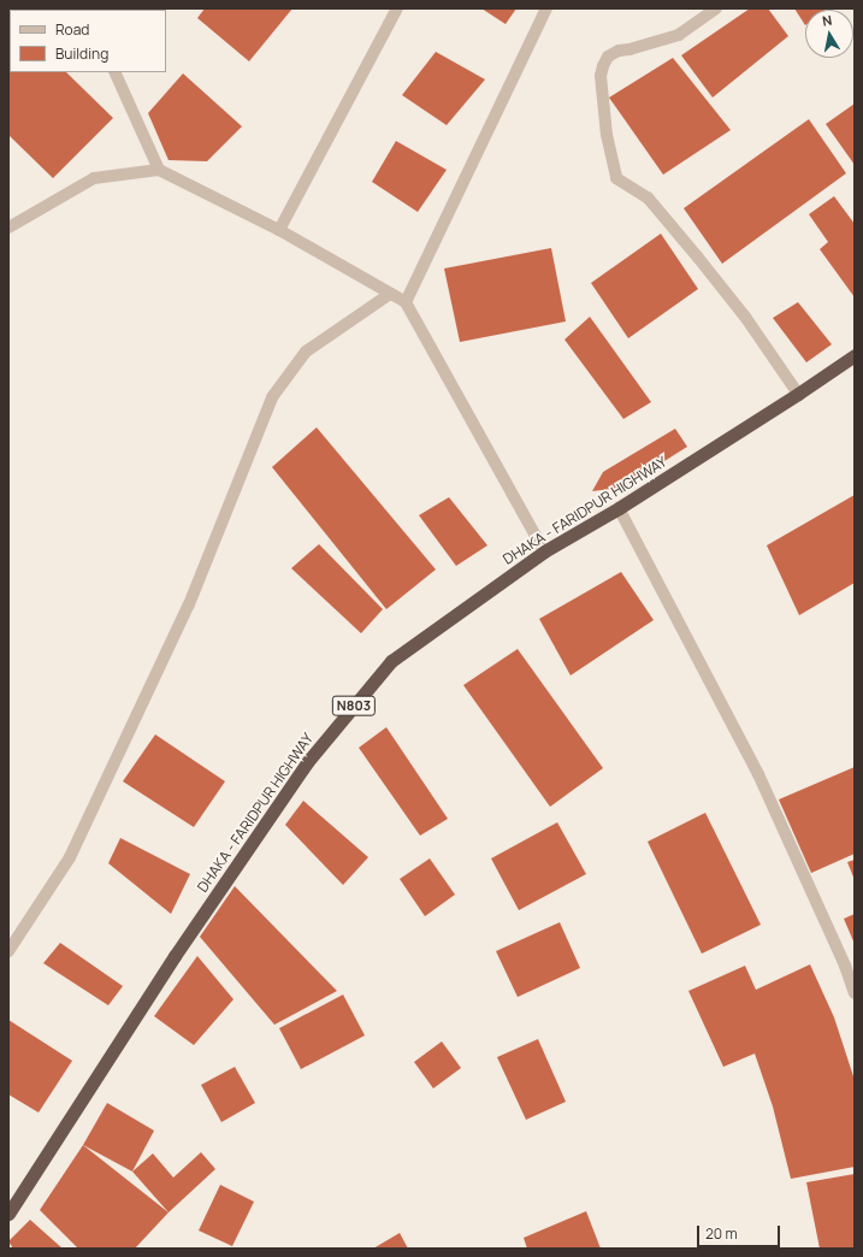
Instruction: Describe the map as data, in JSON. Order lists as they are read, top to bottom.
{
  "streets": {
    "highway": ["DHAKA - FARIDPUR HIGHWAY", "N803"]
  },
  "legend": ["Road", "Building"],
  "scale_bar": "20 m",
  "north": "top"
}
